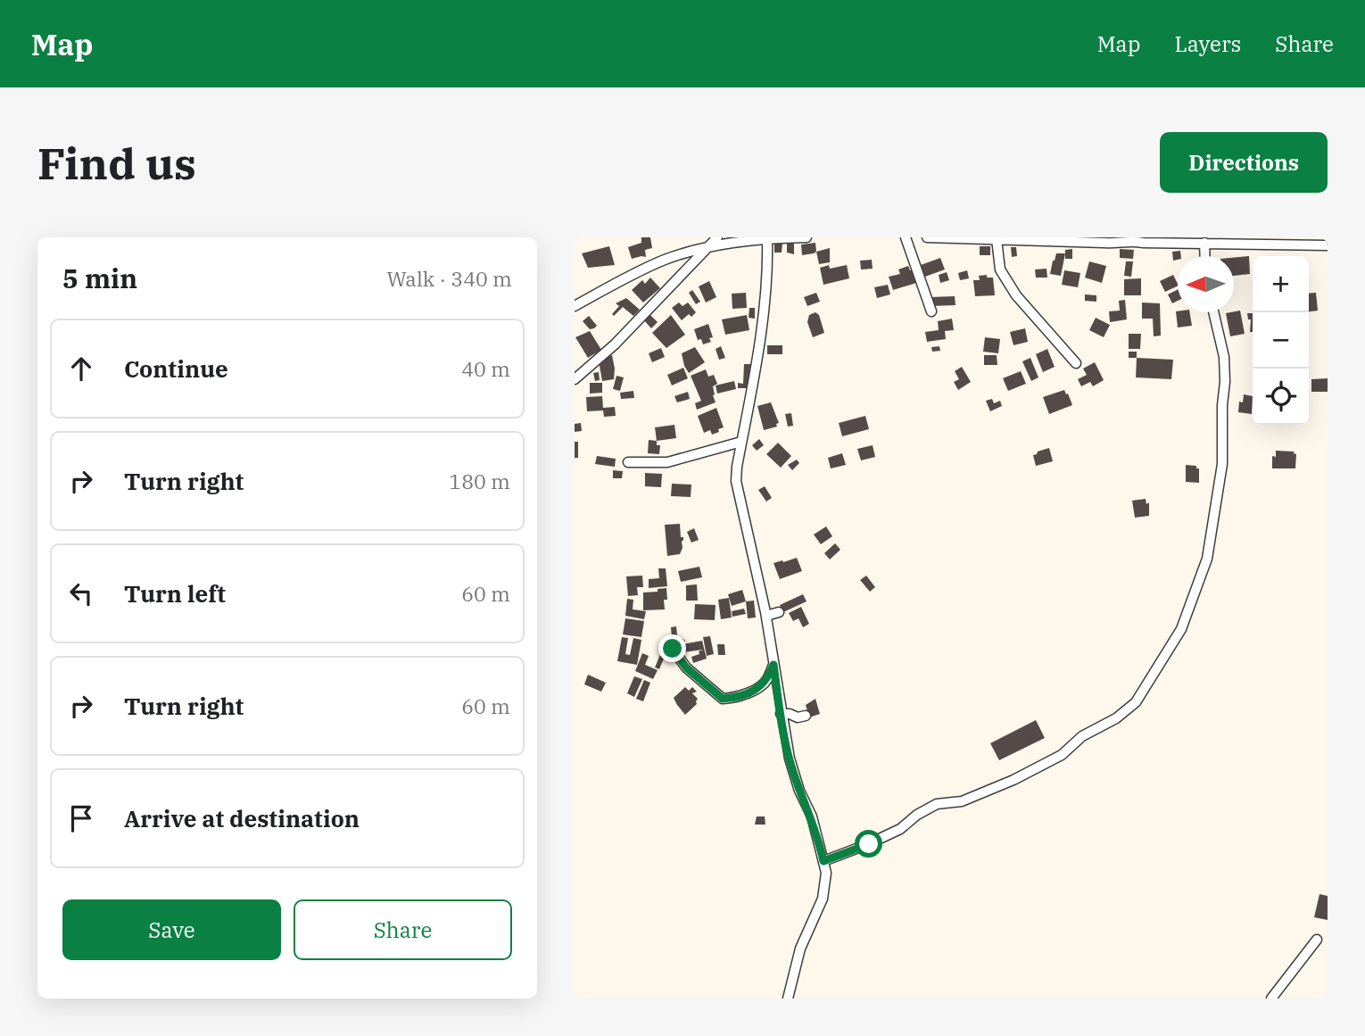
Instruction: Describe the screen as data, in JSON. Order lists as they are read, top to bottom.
{
  "north": "left",
  "page": {
    "header": "Map",
    "nav": ["Map", "Layers", "Share"],
    "buttons": [
      "Directions",
      ["Save", "Share"]
    ],
    "title": "Find us",
    "heading": ["5 min", "Walk · 340 m"],
    "map_buttons": ["+", "−"],
    "list": [
      ["Continue", "40 m"],
      ["Turn right", "180 m"],
      ["Turn left", "60 m"],
      ["Turn right", "60 m"],
      "Arrive at destination"
    ]
  }
}
